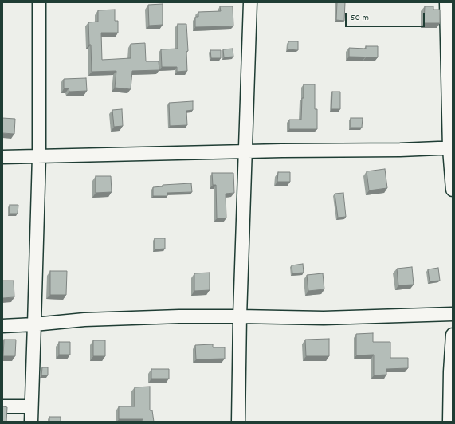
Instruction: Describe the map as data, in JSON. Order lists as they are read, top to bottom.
{
  "scale_bar": "50 m"
}
